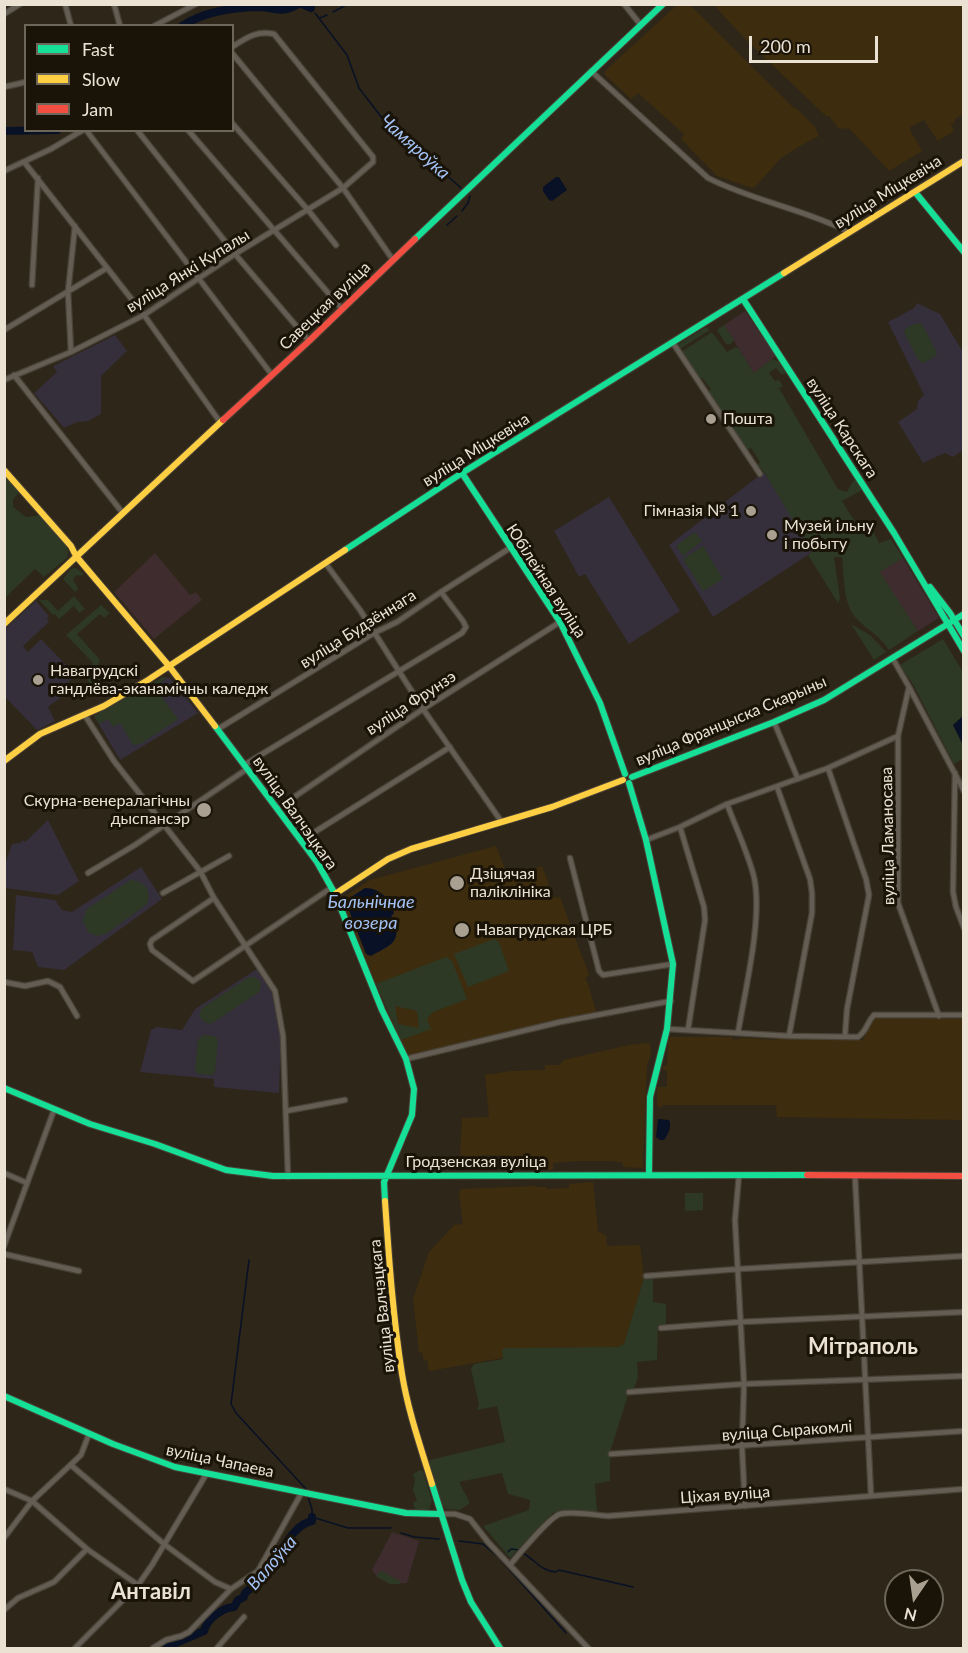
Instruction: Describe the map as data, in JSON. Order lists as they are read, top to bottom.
{
  "streets": {
    "street": [
      "вуліца Міцкевіча",
      "вуліца Янкі Купалы",
      "Савецкая вуліца",
      "вуліца Карскага",
      "Юбілейная вуліца",
      "вуліца Будзённага",
      "вуліца Фрунзэ",
      "вуліца Францыска Скарыны",
      "вуліца Валчэцкага",
      "вуліца Ламаносава",
      "Гродзенская вуліца",
      "вуліца Сыракомлі",
      "вуліца Чапаева",
      "Ціхая вуліца"
    ]
  },
  "crossings": [
    ["вуліца Міцкевіча", "вуліца Карскага"],
    ["вуліца Міцкевіча", "Юбілейная вуліца"],
    ["вуліца Міцкевіча", "вуліца Валчэцкага"],
    ["Савецкая вуліца", "вуліца Валчэцкага"],
    ["вуліца Карскага", "вуліца Францыска Скарыны"],
    ["Юбілейная вуліца", "вуліца Будзённага"],
    ["Юбілейная вуліца", "вуліца Фрунзэ"],
    ["Юбілейная вуліца", "вуліца Францыска Скарыны"],
    ["Юбілейная вуліца", "Гродзенская вуліца"],
    ["вуліца Будзённага", "вуліца Валчэцкага"],
    ["вуліца Фрунзэ", "вуліца Валчэцкага"],
    ["вуліца Францыска Скарыны", "вуліца Валчэцкага"],
    ["вуліца Валчэцкага", "Гродзенская вуліца"],
    ["вуліца Валчэцкага", "вуліца Чапаева"]
  ],
  "districts": ["Мітраполь", "Антавіл"],
  "water": ["Чамяроўка", "Бальнічнае возера", "Валоўка"],
  "places": [
    "Пошта",
    "Гімназія № 1",
    "Музей ільну і побыту",
    "Навагрудскі гандлёва-эканамічны каледж",
    "Скурна-венералагічны дыспансэр",
    "Дзіцячая паліклініка",
    "Навагрудская ЦРБ"
  ],
  "legend": ["Fast", "Slow", "Jam"],
  "scale_bar": "200 m",
  "north": "bottom"
}
